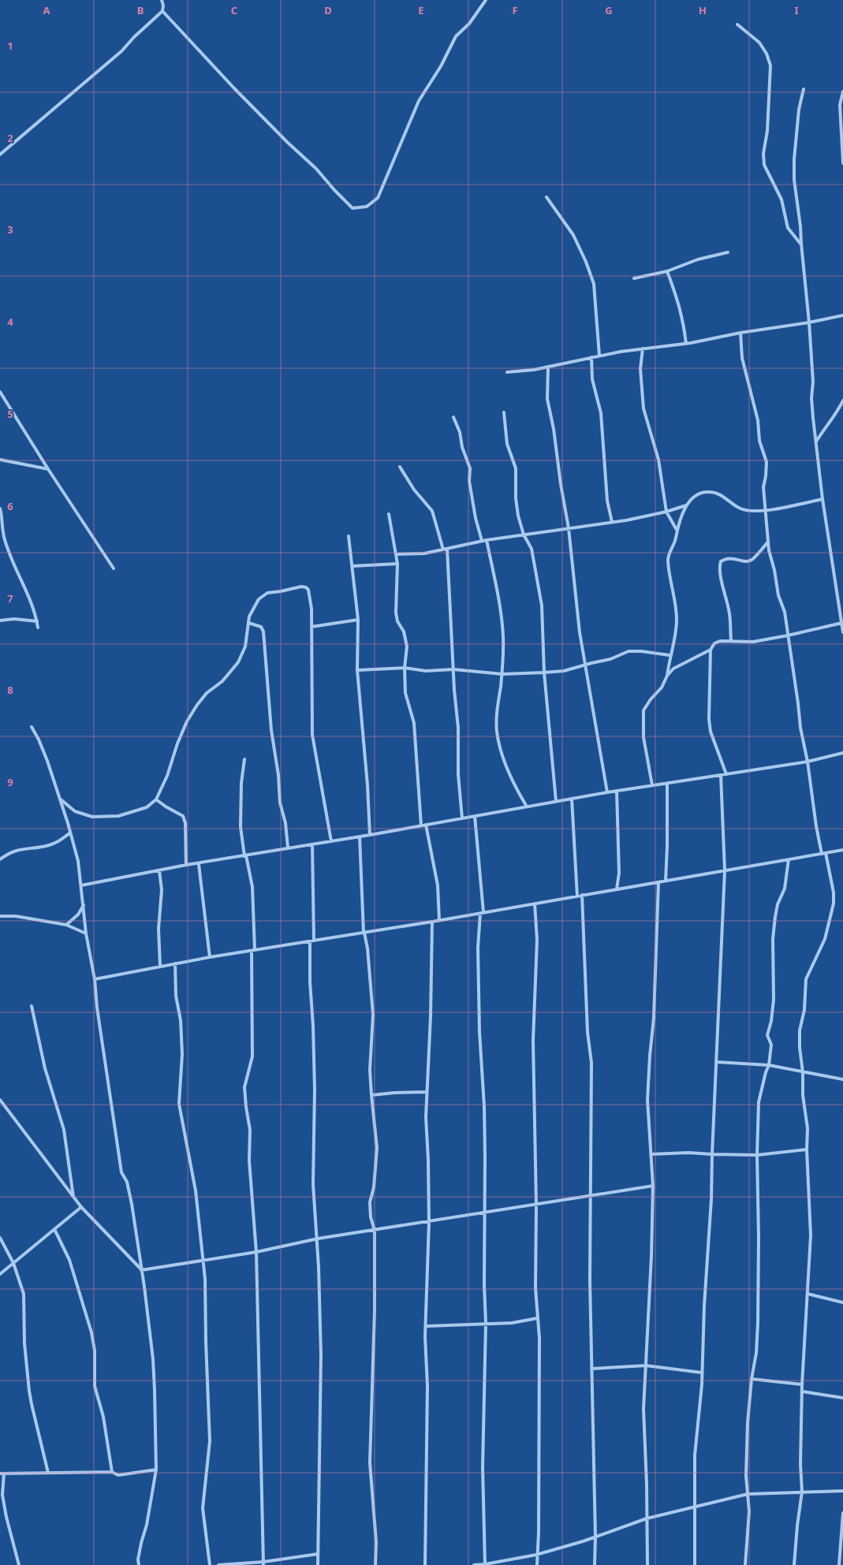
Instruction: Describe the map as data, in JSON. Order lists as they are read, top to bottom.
{
  "grid": {
    "columns": [
      "A",
      "B",
      "C",
      "D",
      "E",
      "F",
      "G",
      "H",
      "I"
    ],
    "rows": [
      "1",
      "2",
      "3",
      "4",
      "5",
      "6",
      "7",
      "8",
      "9"
    ]
  }
}
